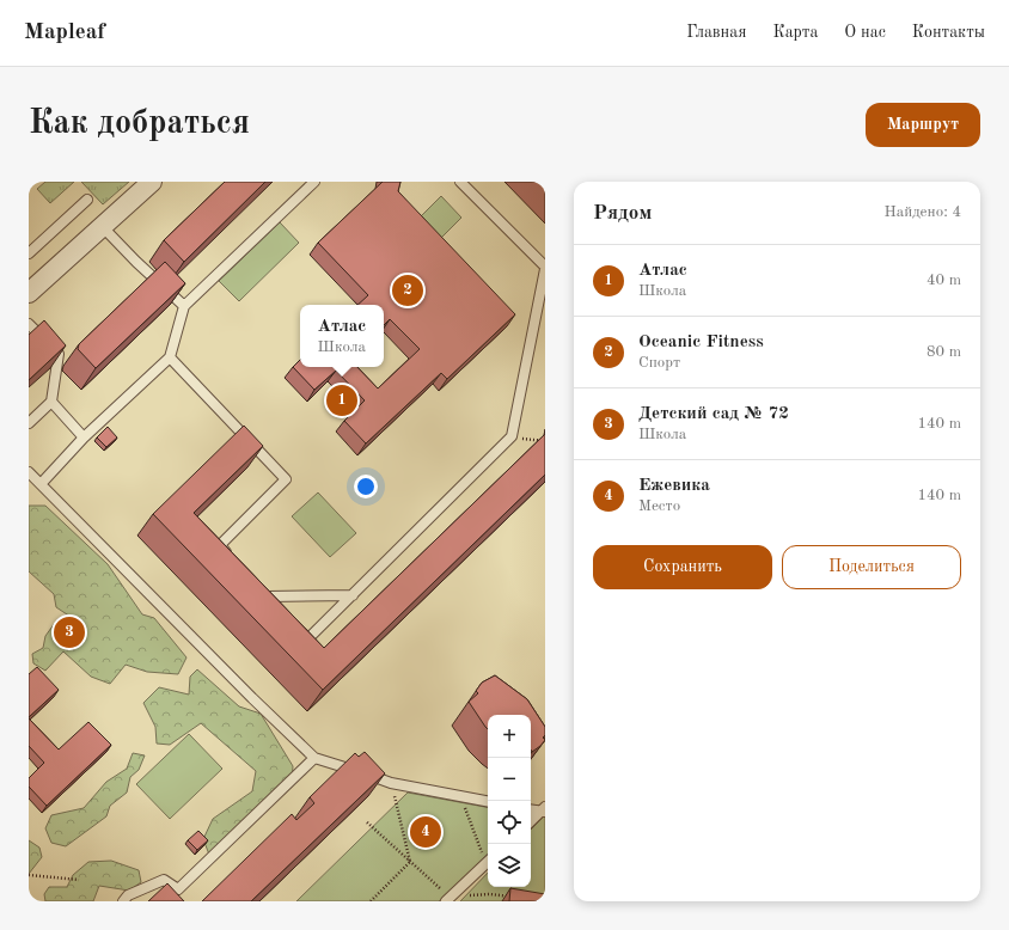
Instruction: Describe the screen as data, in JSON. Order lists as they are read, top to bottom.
{
  "page": {
    "header": "Mapleaf",
    "nav": [
      "Главная",
      "Карта",
      "О нас",
      "Контакты"
    ],
    "buttons": [
      "Маршрут",
      ["Сохранить", "Поделиться"]
    ],
    "title": "Как добраться",
    "heading": ["Рядом", "Найдено: 4"],
    "list": [
      {
        "mark": "1",
        "name": "Атлас",
        "note": "Школа",
        "value": "40 m"
      },
      {
        "mark": "2",
        "name": "Oceanic Fitness",
        "note": "Спорт",
        "value": "80 m"
      },
      {
        "mark": "3",
        "name": "Детский сад № 72",
        "note": "Школа",
        "value": "140 m"
      },
      {
        "mark": "4",
        "name": "Ежевика",
        "note": "Место",
        "value": "140 m"
      }
    ],
    "pins": [
      "2",
      "1",
      "3",
      "4"
    ],
    "popup": ["Атлас", "Школа"],
    "map_buttons": ["+", "−"]
  }
}
